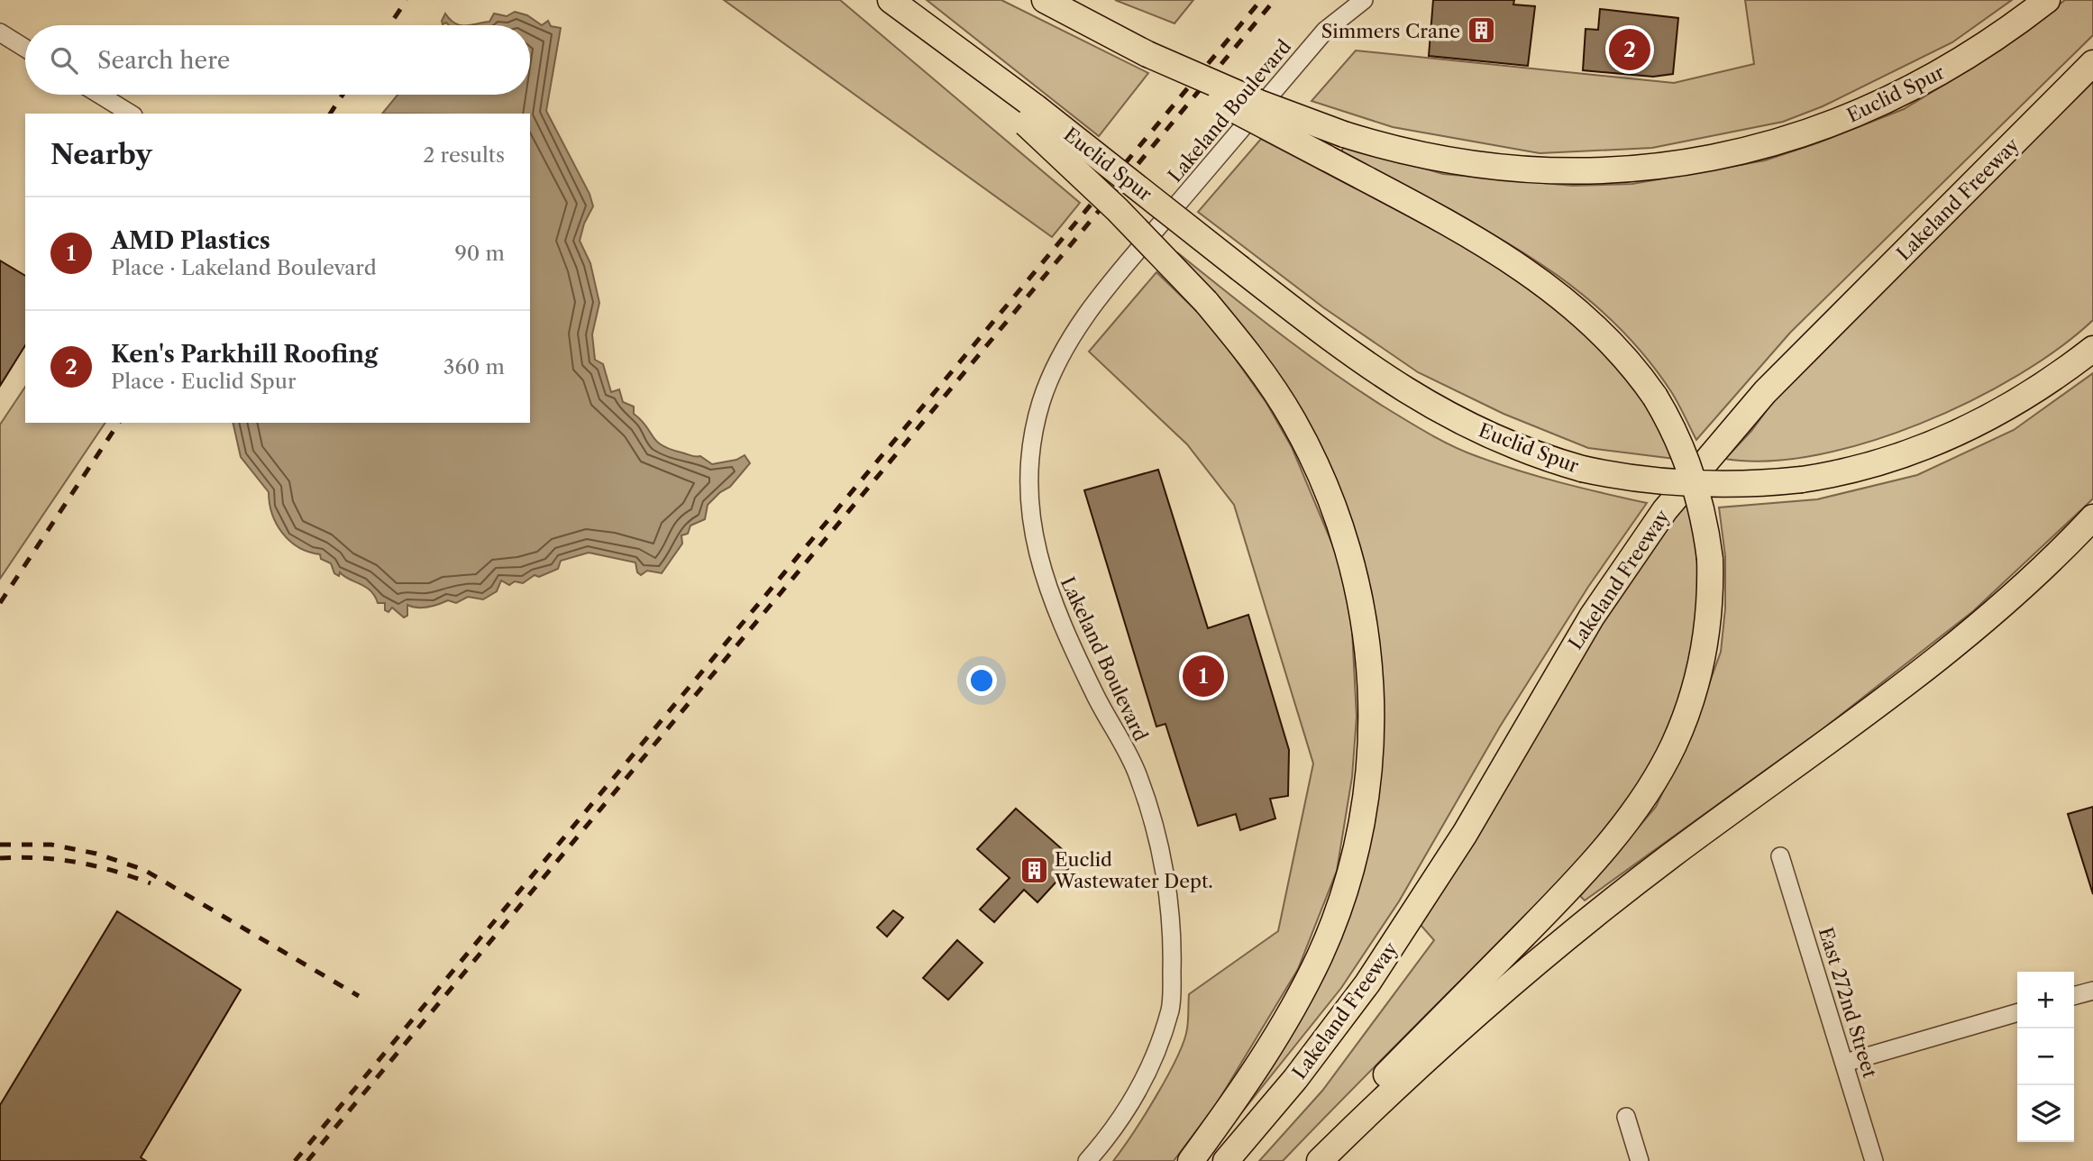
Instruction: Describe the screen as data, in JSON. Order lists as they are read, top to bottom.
{
  "streets": {
    "highway": ["Euclid Spur", "Lakeland Freeway"],
    "street": ["Lakeland Boulevard", "East 272nd Street"]
  },
  "places": {
    "building": ["Simmers Crane", "Euclid Wastewater Dept."]
  },
  "page": {
    "pins": ["2", "1"],
    "search": "Search here",
    "heading": ["Nearby", "2 results"],
    "list": [
      {
        "mark": "1",
        "name": "AMD Plastics",
        "note": "Place · Lakeland Boulevard",
        "value": "90 m"
      },
      {
        "mark": "2",
        "name": "Ken's Parkhill Roofing",
        "note": "Place · Euclid Spur",
        "value": "360 m"
      }
    ],
    "map_buttons": ["+", "−"]
  }
}
